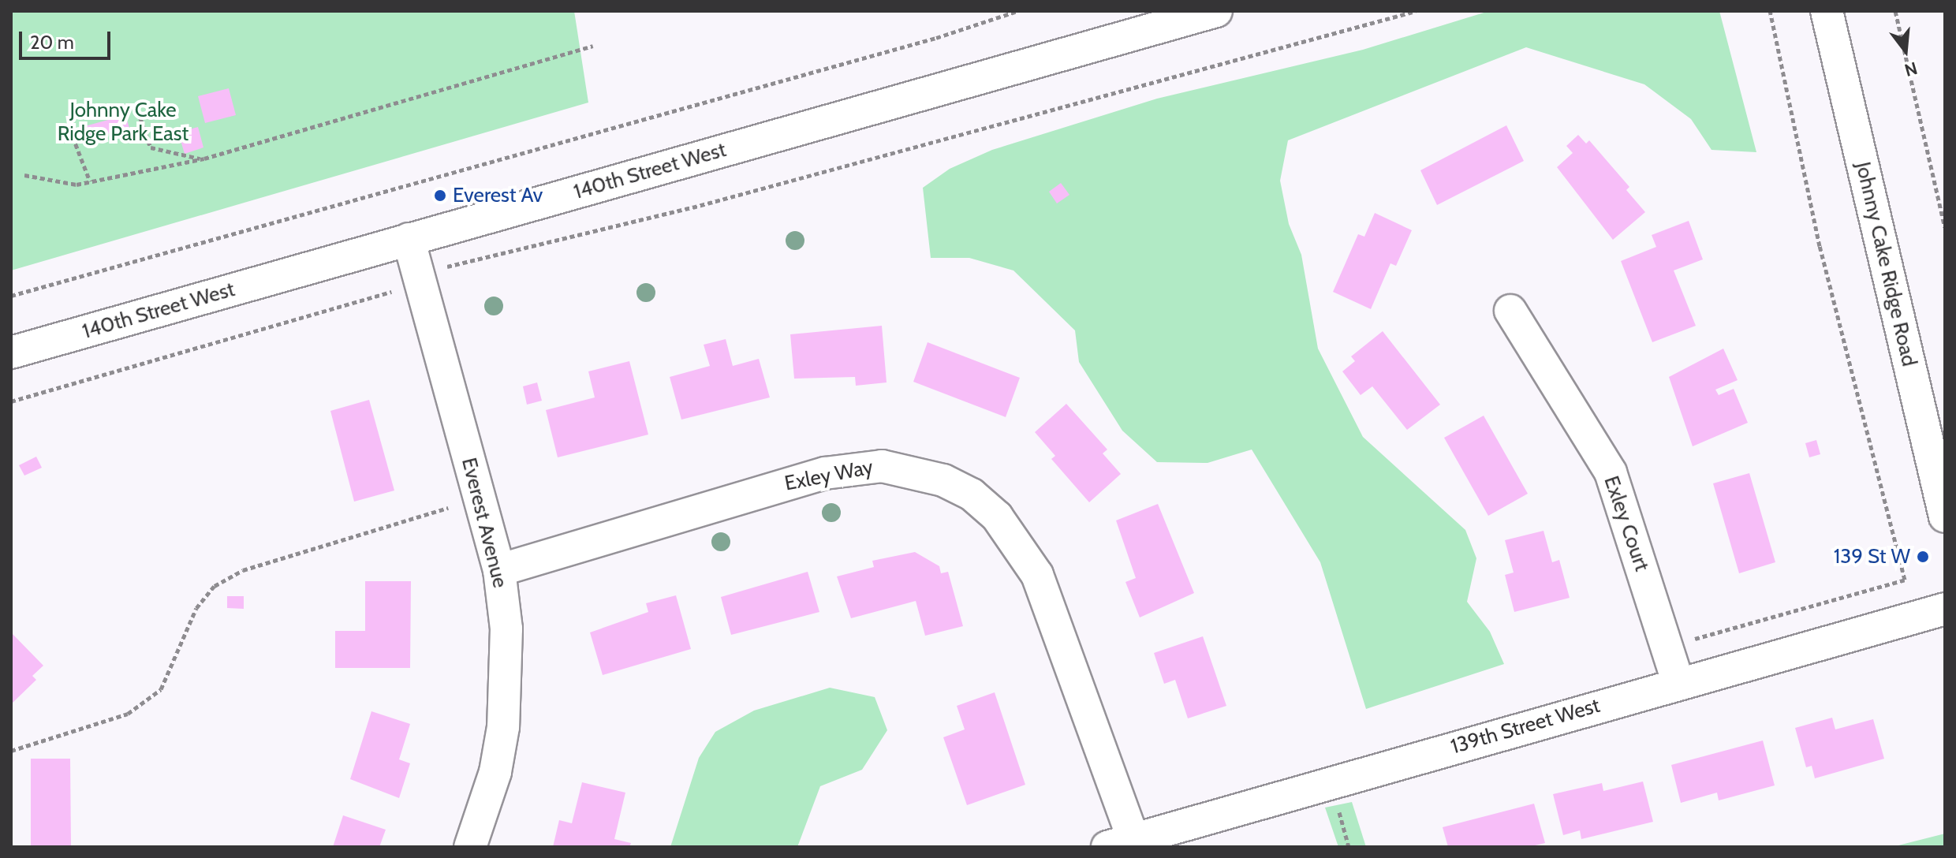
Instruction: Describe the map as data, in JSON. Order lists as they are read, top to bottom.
{
  "streets": {
    "street": [
      "140th Street West",
      "Johnny Cake Ridge Road",
      "Exley Way",
      "Everest Avenue",
      "Exley Court",
      "139th Street West"
    ]
  },
  "crossings": [
    ["140th Street West", "Everest Avenue"],
    ["Exley Way", "Everest Avenue"],
    ["Exley Way", "139th Street West"],
    ["Exley Court", "139th Street West"]
  ],
  "parks": ["Johnny Cake Ridge Park East"],
  "places": ["Everest Av", "139 St W"],
  "scale_bar": "20 m",
  "north": "bottom"
}
